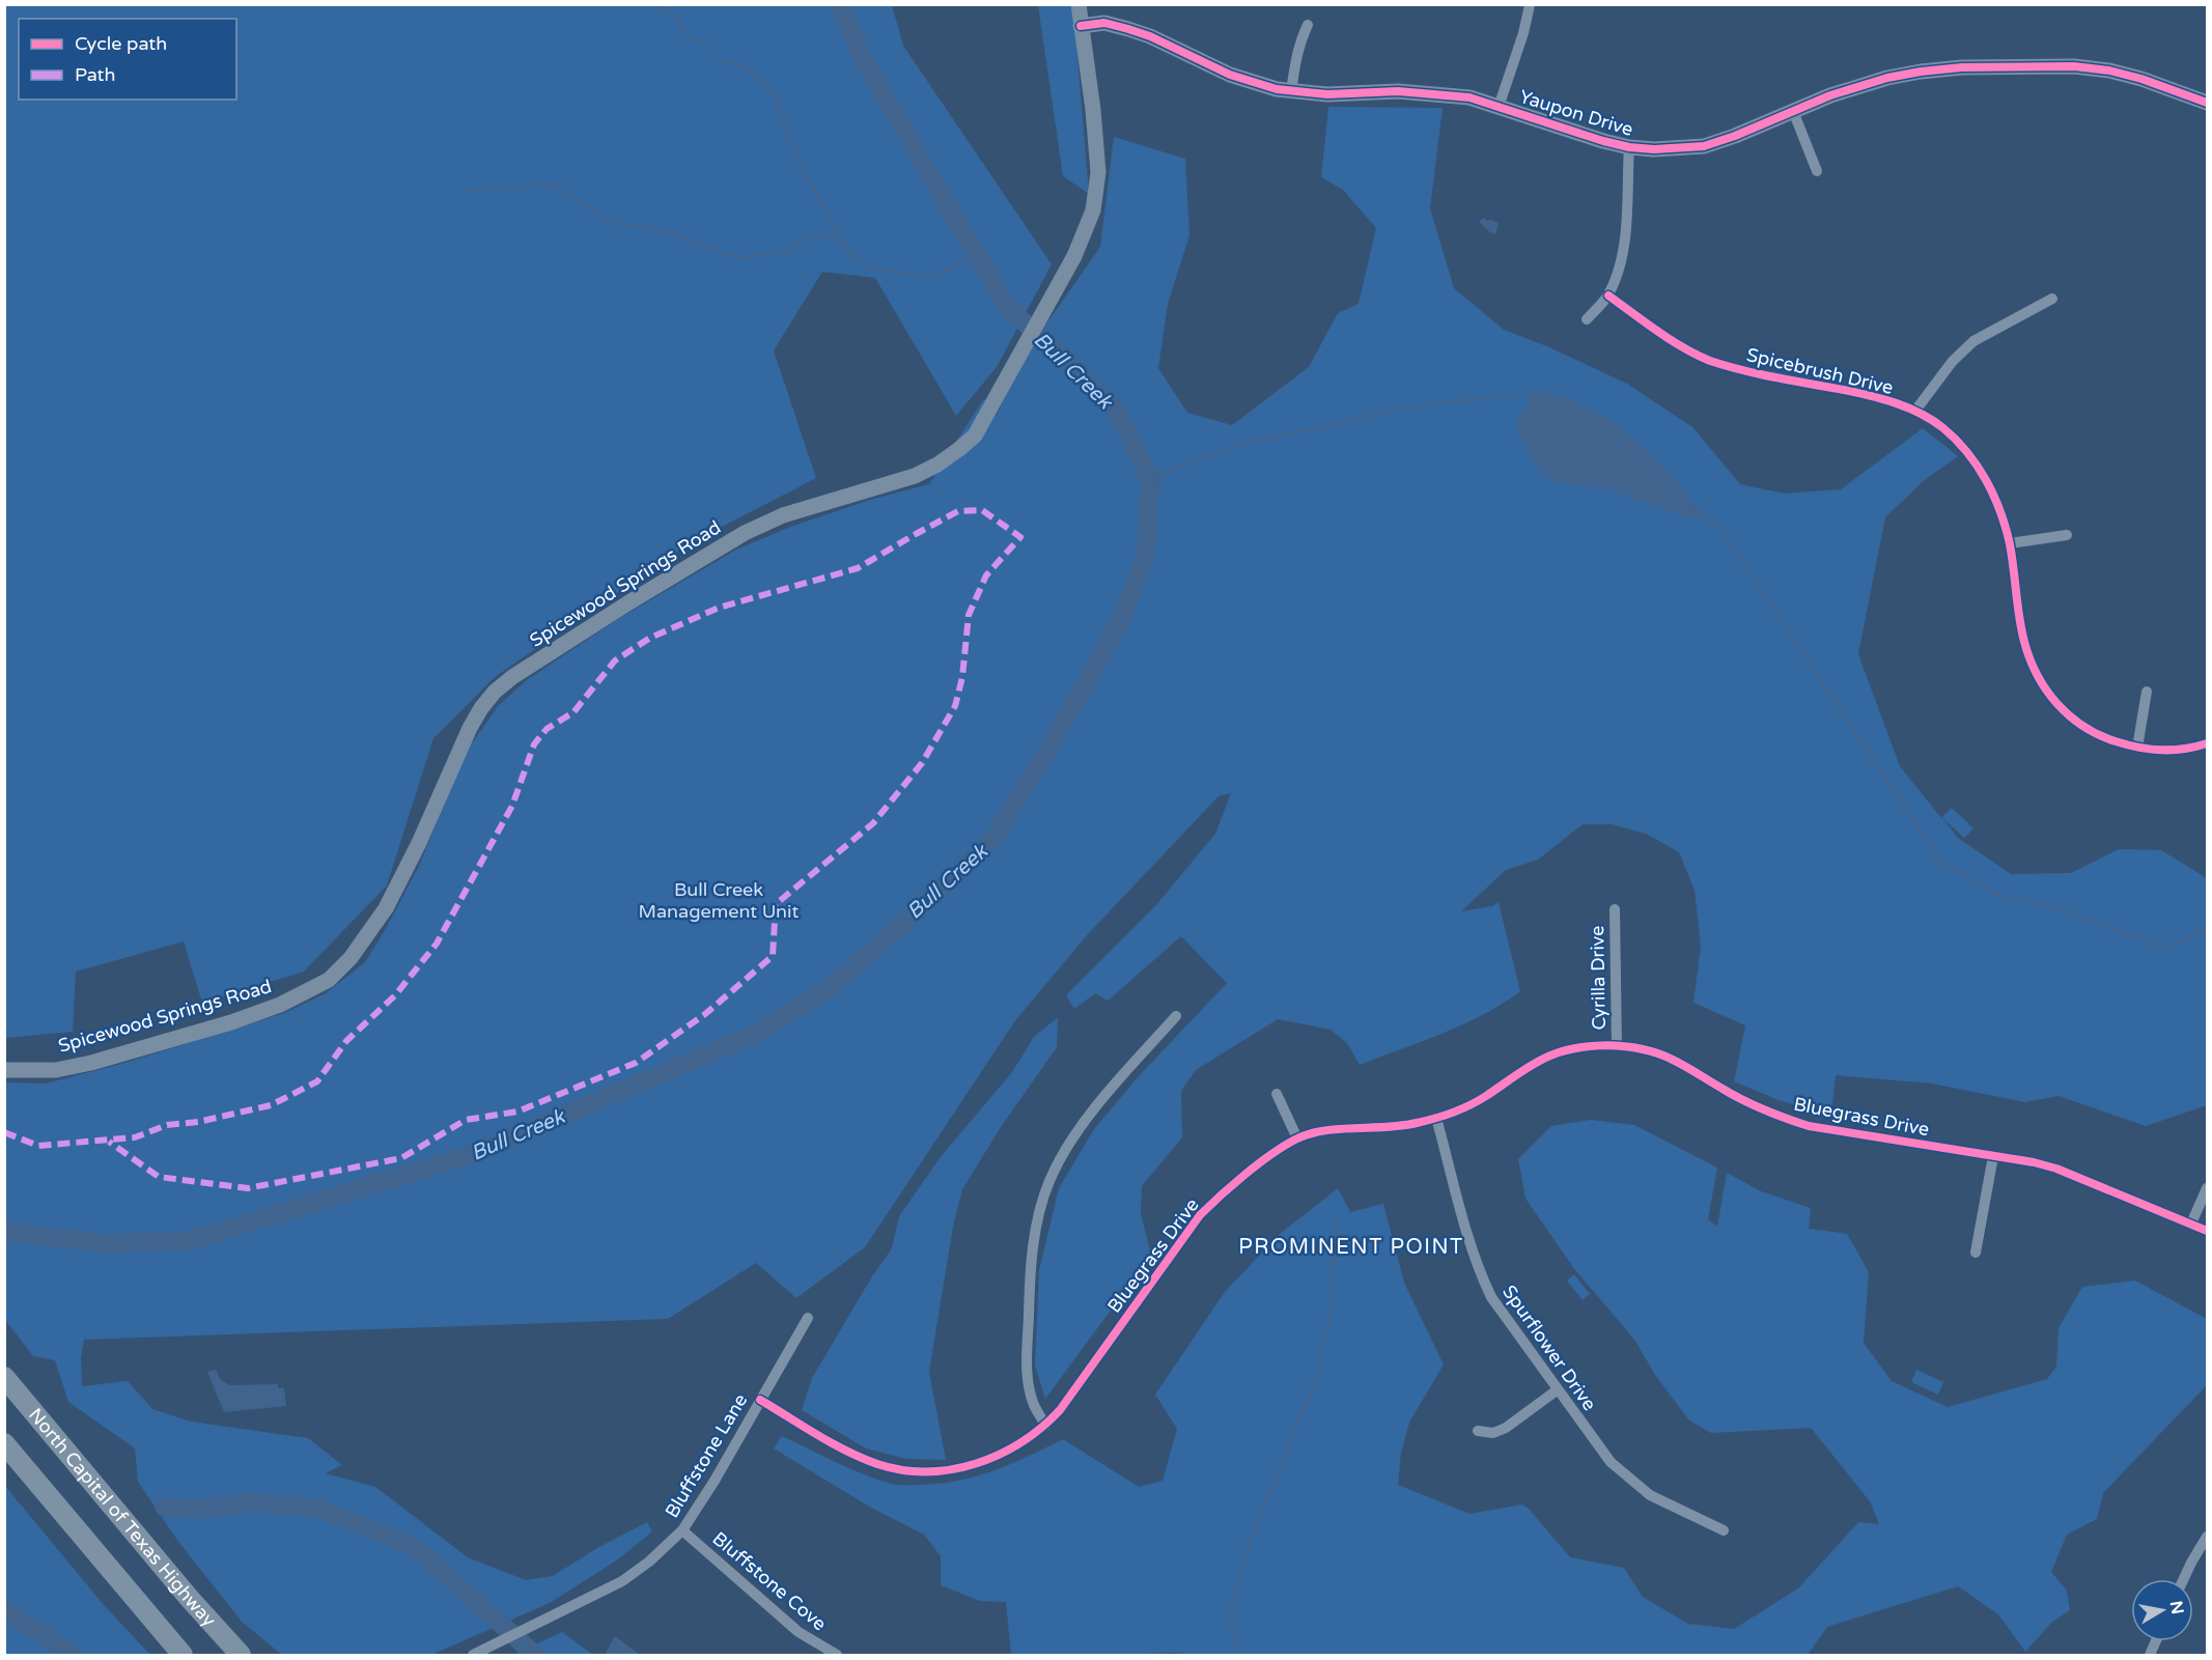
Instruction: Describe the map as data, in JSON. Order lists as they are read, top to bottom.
{
  "streets": {
    "highway": ["North Capital of Texas Highway"],
    "main road": ["Yaupon Drive", "Spicewood Springs Road"],
    "street": [
      "Spicebrush Drive",
      "Cyrilla Drive",
      "Bluegrass Drive",
      "Spurflower Drive",
      "Bluffstone Lane",
      "Bluffstone Cove"
    ]
  },
  "crossings": [
    ["Yaupon Drive", "Spicewood Springs Road"],
    ["Cyrilla Drive", "Bluegrass Drive"],
    ["Bluegrass Drive", "Spurflower Drive"],
    ["Bluegrass Drive", "Bluffstone Lane"],
    ["Bluffstone Lane", "Bluffstone Cove"]
  ],
  "districts": ["PROMINENT POINT"],
  "water": ["Bull Creek"],
  "parks": ["Bull Creek Management Unit"],
  "legend": ["Cycle path", "Path"],
  "north": "right"
}
